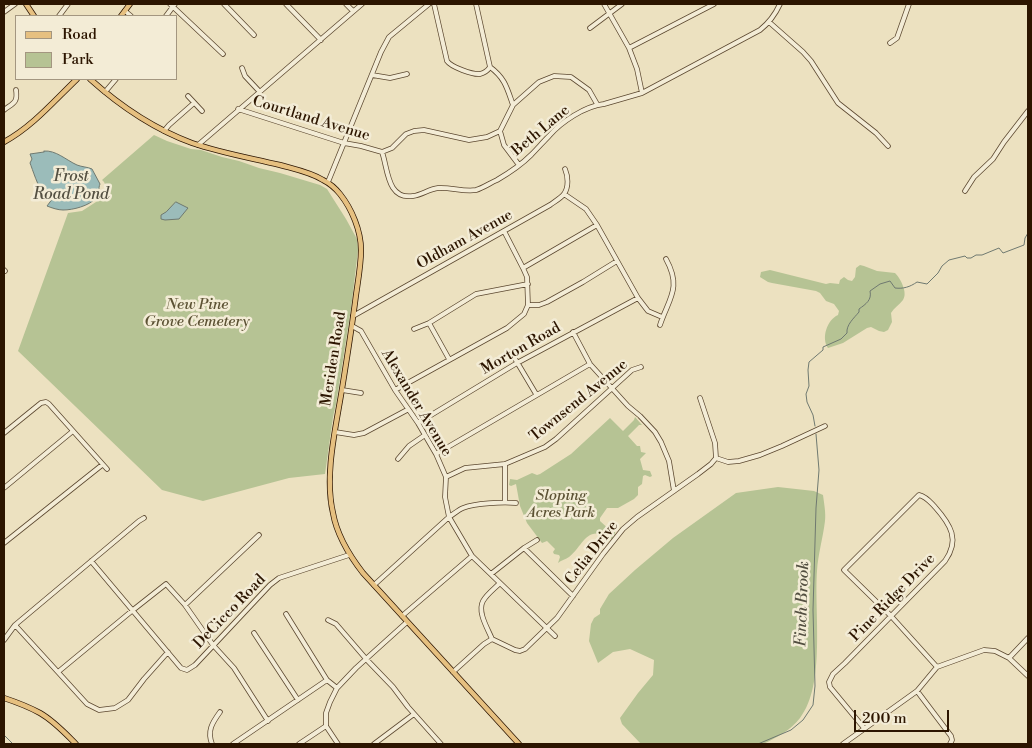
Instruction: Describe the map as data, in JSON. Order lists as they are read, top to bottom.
{
  "streets": {
    "main road": ["Meriden Road"],
    "street": [
      "Courtland Avenue",
      "Beth Lane",
      "Oldham Avenue",
      "Morton Road",
      "Townsend Avenue",
      "Alexander Avenue",
      "Celia Drive",
      "Pine Ridge Drive",
      "DeCicco Road"
    ]
  },
  "crossings": [
    ["Courtland Avenue", "Beth Lane"],
    ["Oldham Avenue", "Meriden Road"],
    ["Morton Road", "Alexander Avenue"],
    ["Meriden Road", "Alexander Avenue"],
    ["Meriden Road", "DeCicco Road"],
    ["Townsend Avenue", "Alexander Avenue"],
    ["Alexander Avenue", "Celia Drive"]
  ],
  "water": ["Frost Road Pond", "Finch Brook"],
  "parks": ["New Pine Grove Cemetery", "Sloping Acres Park"],
  "legend": ["Road", "Park"],
  "scale_bar": "200 m"
}
